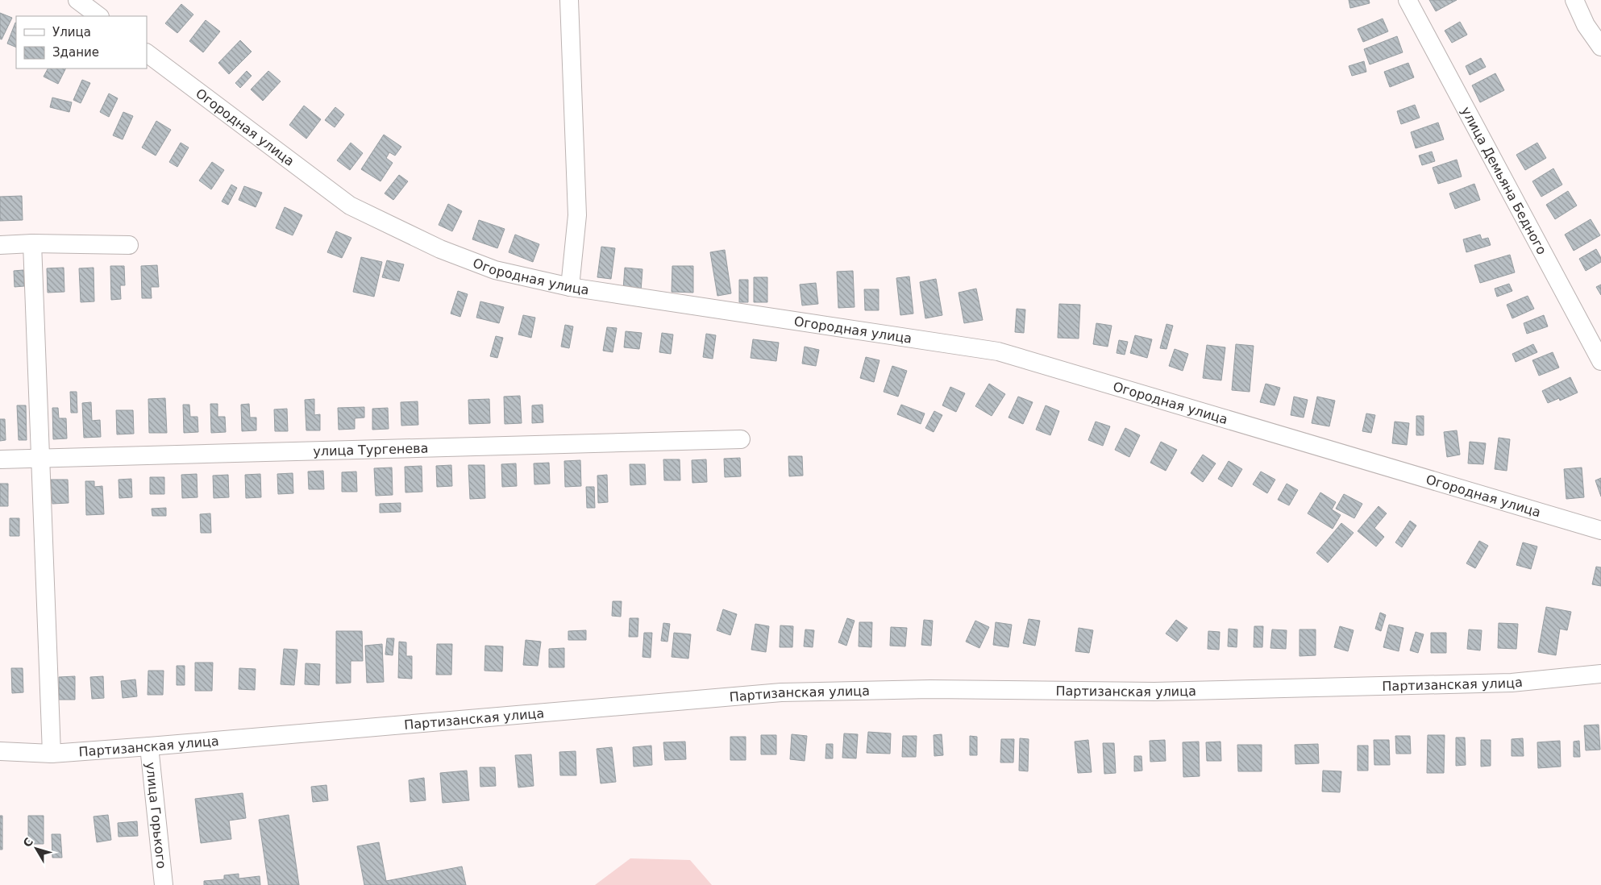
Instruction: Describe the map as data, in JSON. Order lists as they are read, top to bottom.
{
  "streets": {
    "street": [
      "Огородная улица",
      "улица Демьяна Бедного",
      "улица Тургенева",
      "Партизанская улица",
      "улица Горького"
    ]
  },
  "crossings": [
    ["Партизанская улица", "улица Горького"]
  ],
  "legend": ["Улица", "Здание"],
  "north": "top left"
}
